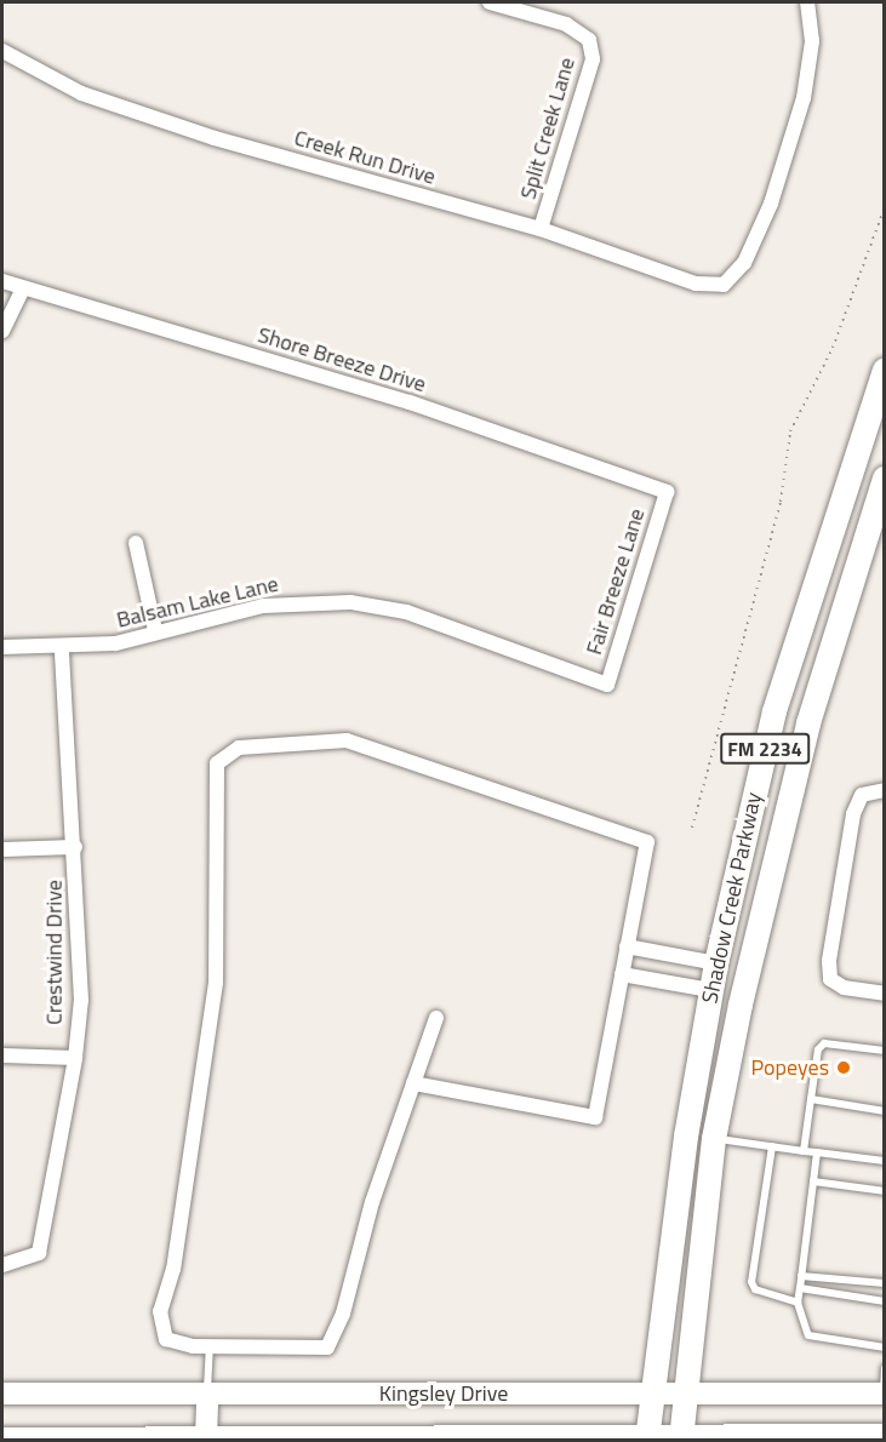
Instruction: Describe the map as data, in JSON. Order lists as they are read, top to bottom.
{
  "streets": {
    "main road": ["FM 2234", "Shadow Creek Parkway", "Kingsley Drive"],
    "street": [
      "Split Creek Lane",
      "Creek Run Drive",
      "Shore Breeze Drive",
      "Fair Breeze Lane",
      "Balsam Lake Lane",
      "Crestwind Drive"
    ]
  },
  "crossings": [
    ["Split Creek Lane", "Creek Run Drive"],
    ["Shore Breeze Drive", "Fair Breeze Lane"],
    ["Fair Breeze Lane", "Balsam Lake Lane"],
    ["Balsam Lake Lane", "Crestwind Drive"],
    ["Shadow Creek Parkway", "Kingsley Drive"]
  ],
  "places": ["Popeyes"]
}
